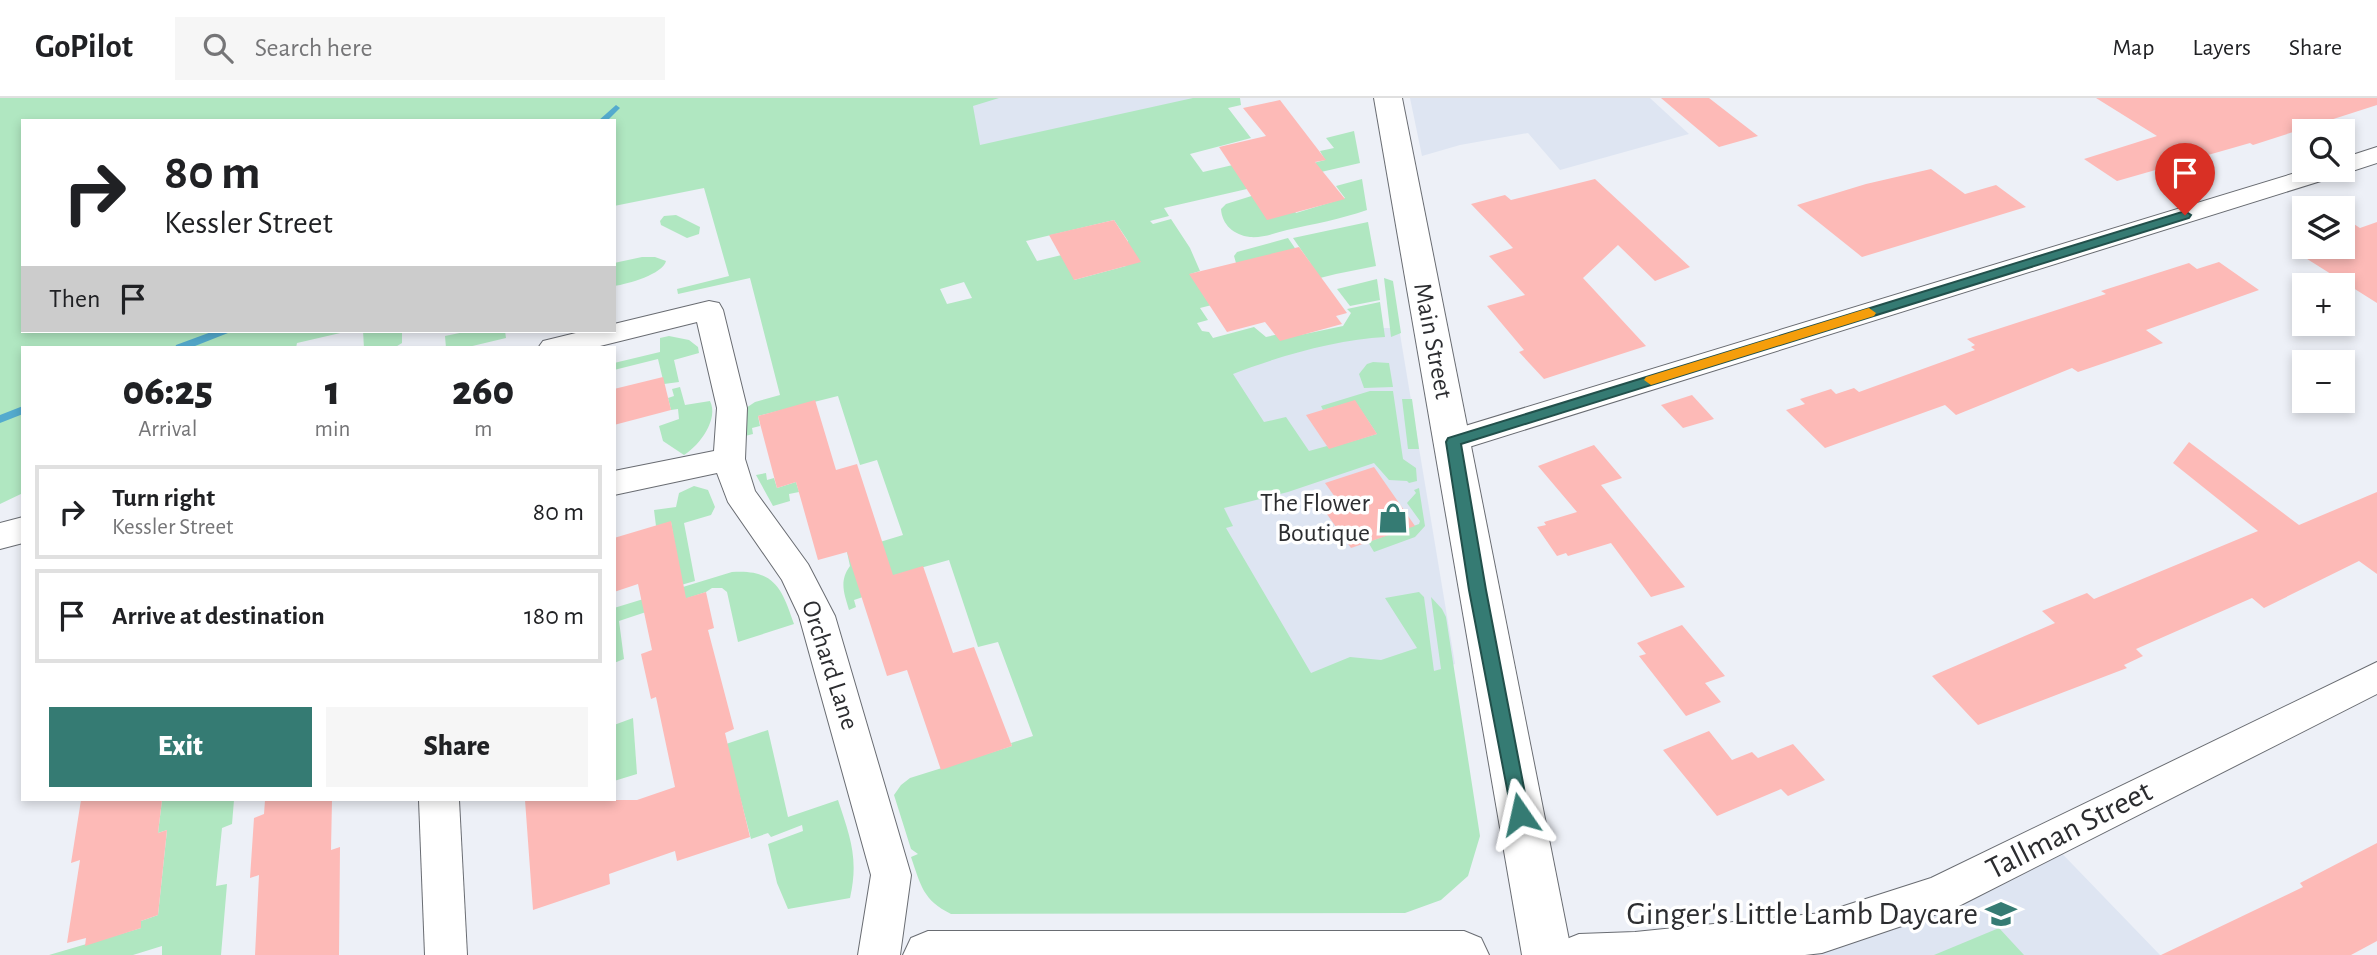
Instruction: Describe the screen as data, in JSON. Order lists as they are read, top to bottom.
{
  "streets": {
    "main road": ["Main Street"],
    "street": ["Orchard Lane", "Tallman Street"]
  },
  "places": {
    "shop": ["The Flower Boutique"],
    "school or university": ["Ginger's Little Lamb Daycare"]
  },
  "page": {
    "header": "GoPilot",
    "search": "Search here",
    "nav": ["Map", "Layers", "Share"],
    "map_buttons": ["+", "−"],
    "turn": ["80 m", "Kessler Street"],
    "then": "Then",
    "eta": [
      "06:25",
      "Arrival",
      "1",
      "min",
      "260",
      "m"
    ],
    "list": [
      {
        "name": "Turn right",
        "note": "Kessler Street",
        "value": "80 m"
      },
      {
        "name": "Arrive at destination",
        "value": "180 m"
      }
    ],
    "buttons": ["Exit", "Share"]
  }
}
